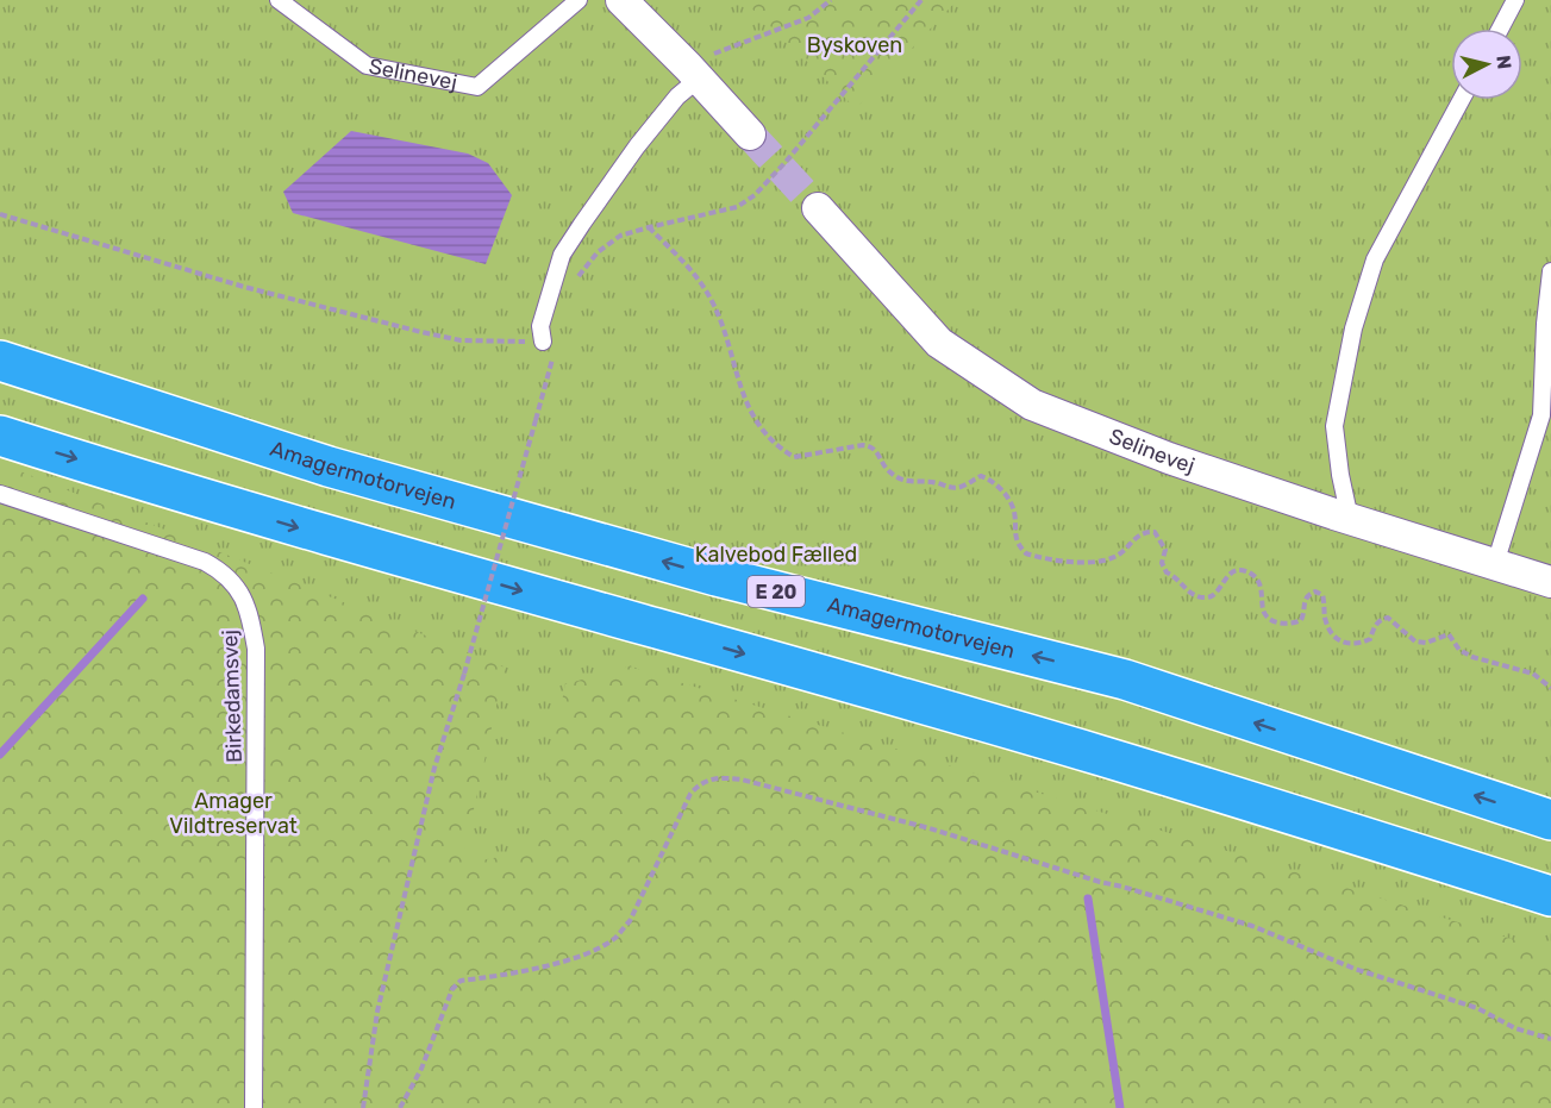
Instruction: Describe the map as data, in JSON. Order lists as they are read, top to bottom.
{
  "streets": {
    "highway": ["Amagermotorvejen", "E 20"],
    "street": ["Selinevej"],
    "lane": ["Birkedamsvej"]
  },
  "parks": ["Byskoven", "Kalvebod Fælled", "Amager Vildtreservat"],
  "north": "right"
}
